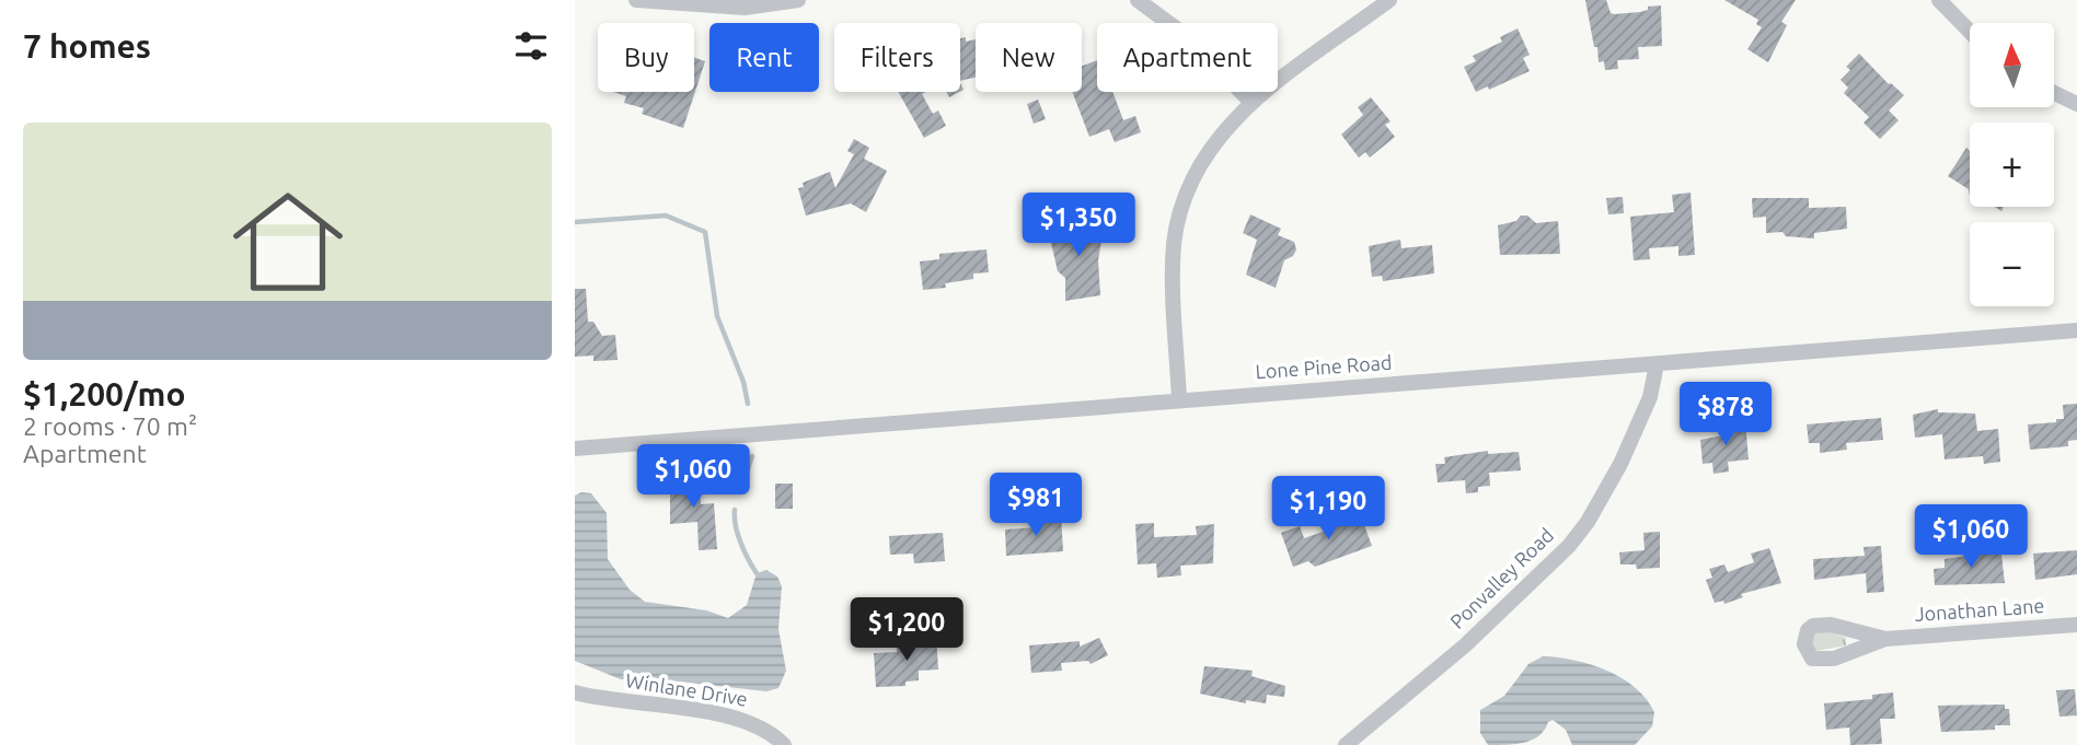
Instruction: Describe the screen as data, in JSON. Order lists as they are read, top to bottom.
{
  "streets": {
    "street": [
      "Lone Pine Road",
      "Ponvalley Road",
      "Jonathan Lane",
      "Winlane Drive"
    ]
  },
  "crossings": [
    ["Lone Pine Road", "Ponvalley Road"]
  ],
  "north": "top",
  "page": {
    "heading": "7 homes",
    "map_buttons": ["+", "−"],
    "chip": [
      "Buy",
      "Rent",
      "Filters",
      "New",
      "Apartment"
    ],
    "list": [
      {
        "name": "$1,200/mo",
        "note": "2 rooms · 70 m² · Apartment"
      }
    ],
    "price": [
      "$1,350",
      "$878",
      "$1,060",
      "$981",
      "$1,190",
      "$1,060",
      "$1,200"
    ]
  }
}
